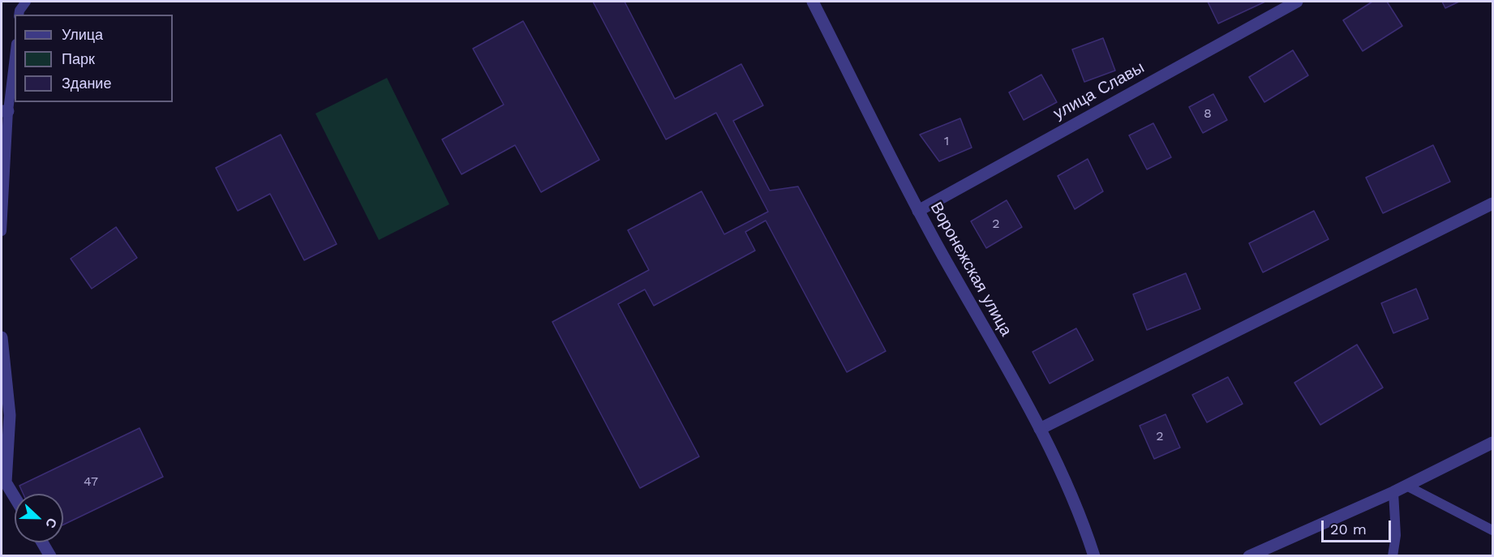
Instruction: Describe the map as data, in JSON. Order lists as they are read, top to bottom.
{
  "streets": {
    "street": ["улица Славы", "Воронежская улица"]
  },
  "crossings": [
    ["улица Славы", "Воронежская улица"]
  ],
  "house_numbers": [
    "8",
    "1",
    "2",
    "2",
    "47"
  ],
  "legend": ["Улица", "Парк", "Здание"],
  "scale_bar": "20 m",
  "north": "right"
}
